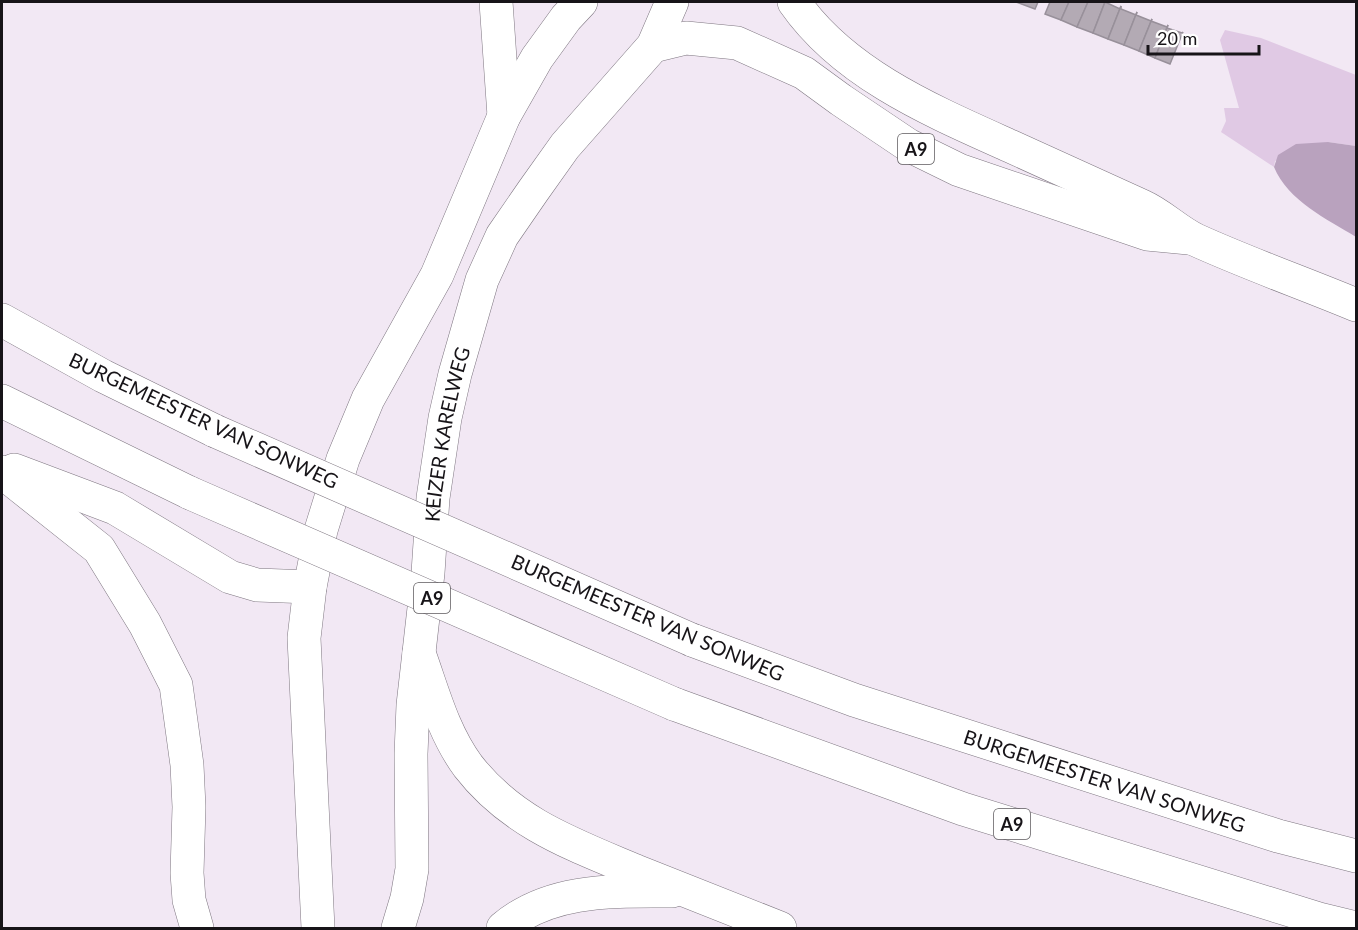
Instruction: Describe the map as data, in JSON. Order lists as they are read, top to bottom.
{
  "streets": {
    "main road": ["A9", "BURGEMEESTER VAN SONWEG", "KEIZER KARELWEG"]
  },
  "crossings": [
    ["A9", "KEIZER KARELWEG"]
  ],
  "scale_bar": "20 m"
}
